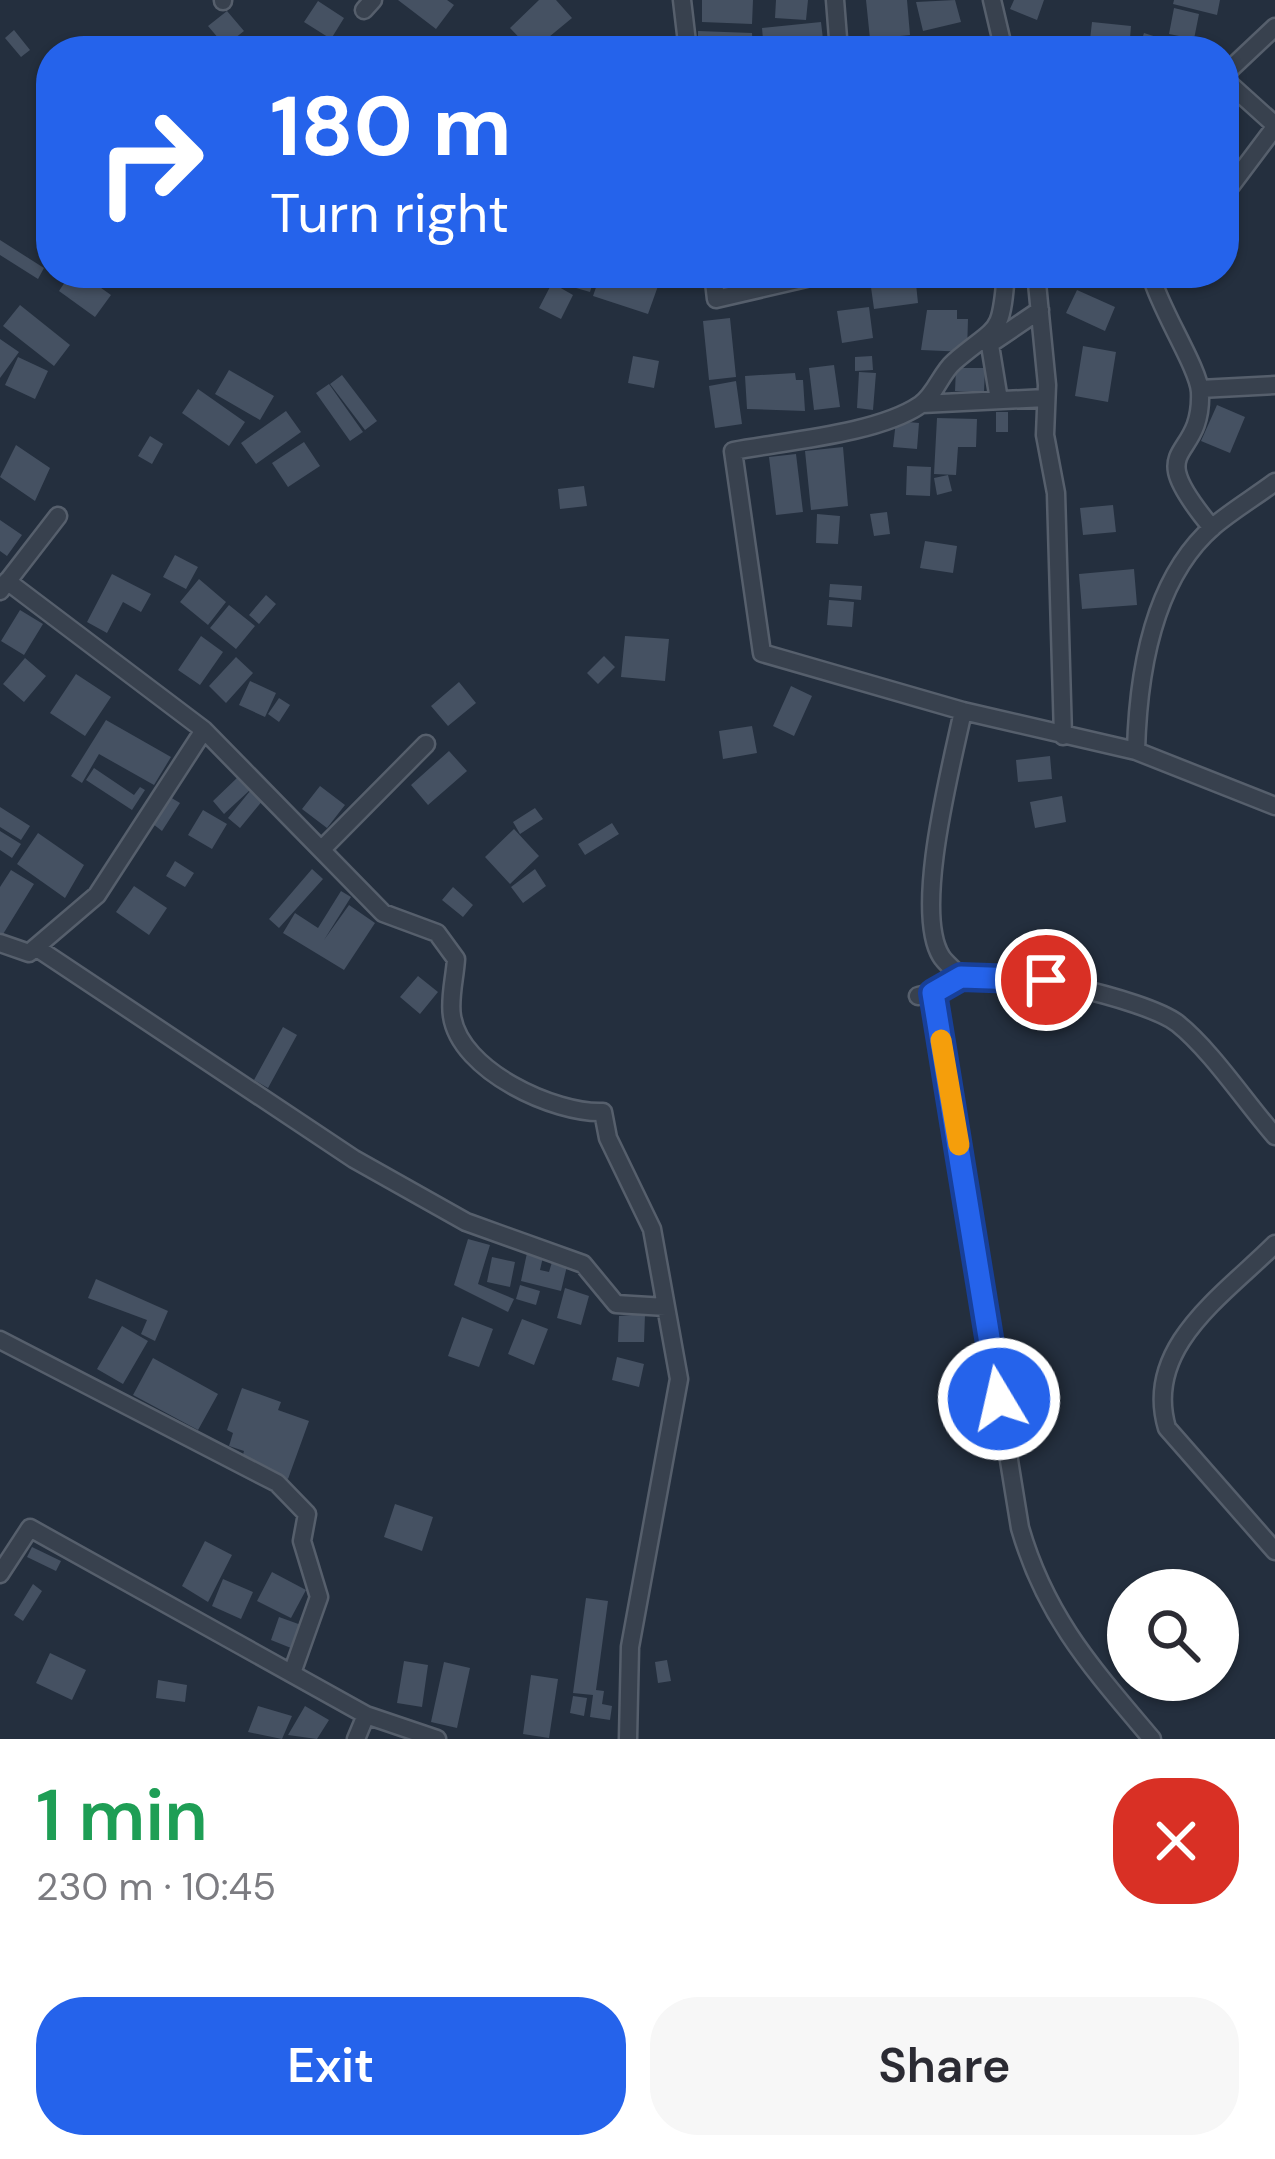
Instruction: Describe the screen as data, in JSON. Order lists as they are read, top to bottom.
{
  "page": {
    "turn": ["180 m", "Turn right"],
    "heading": ["1 min", "230 m · 10:45"],
    "buttons": ["Exit", "Share"]
  }
}
